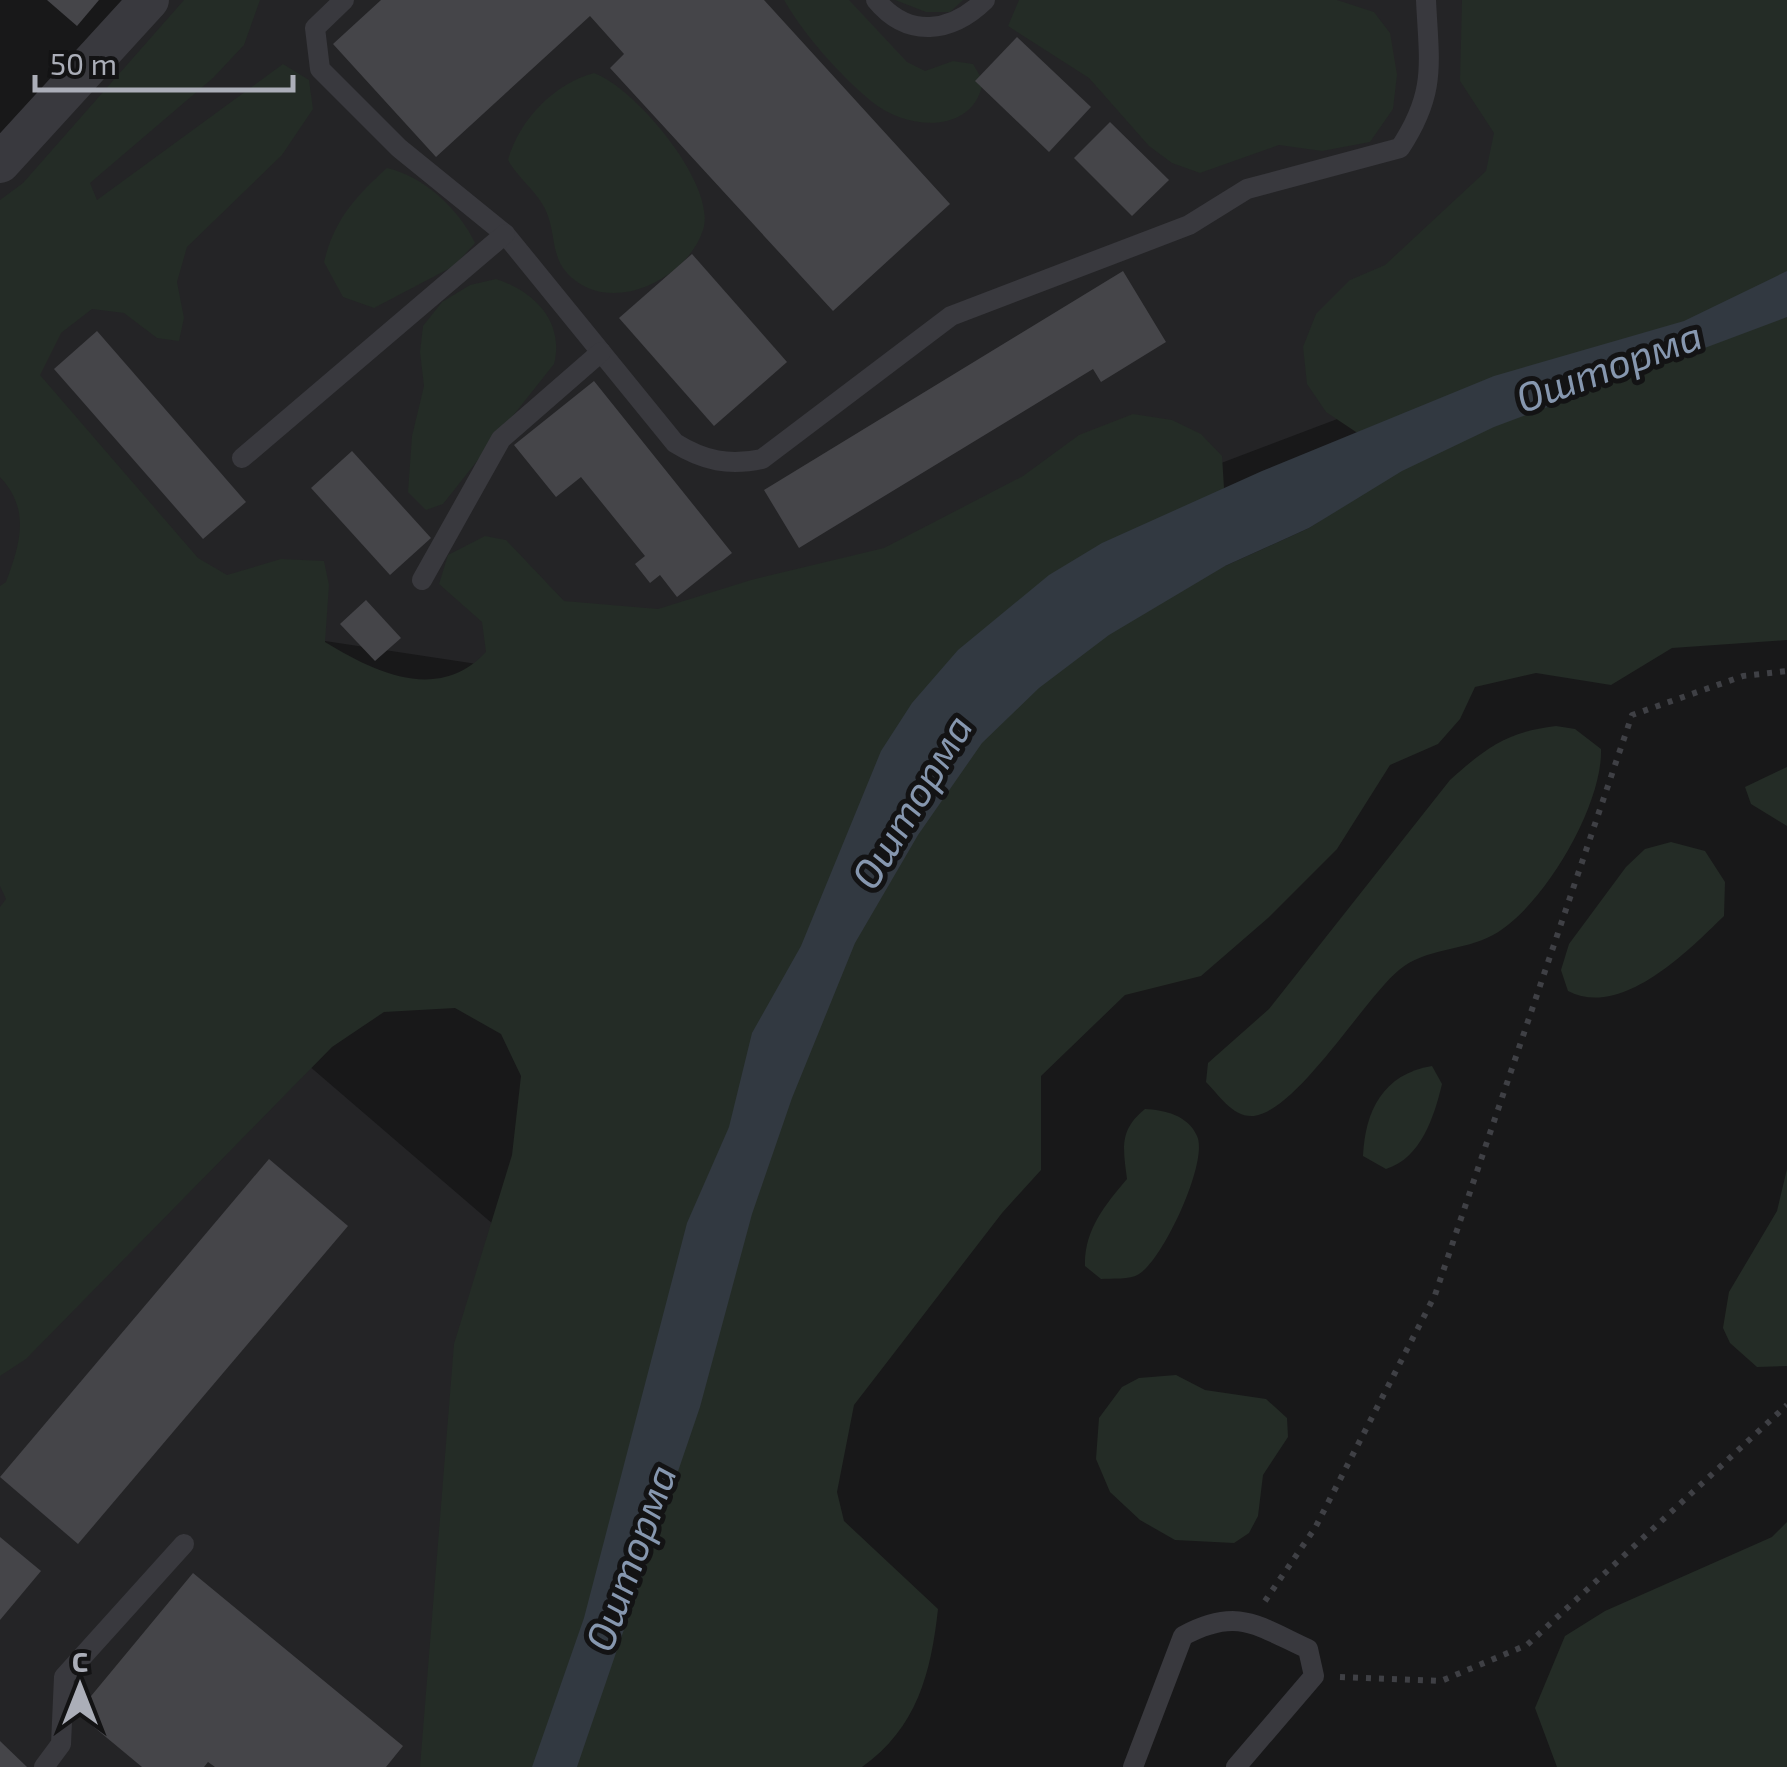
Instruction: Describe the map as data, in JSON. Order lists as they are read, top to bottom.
{
  "water": ["Ошторма"],
  "scale_bar": "50 m",
  "north": "top"
}
